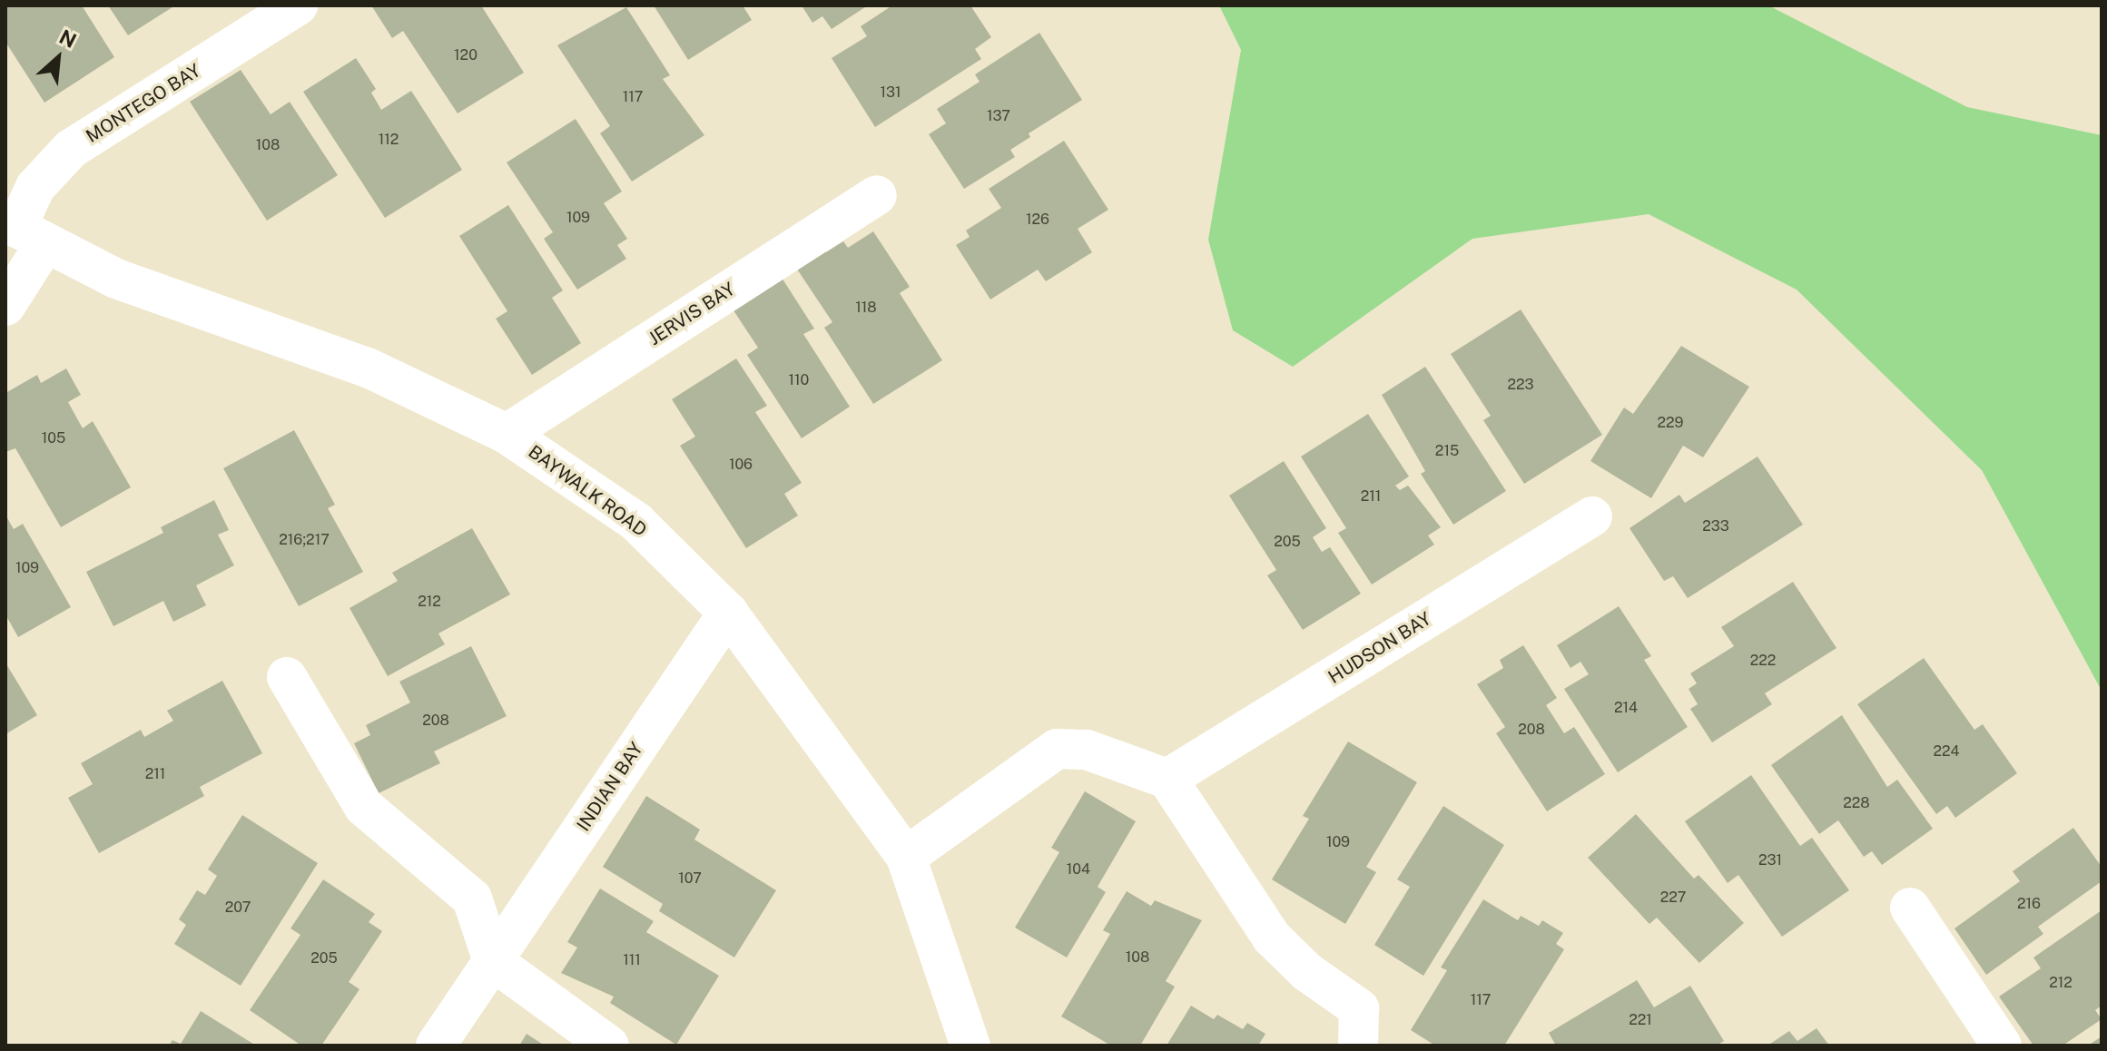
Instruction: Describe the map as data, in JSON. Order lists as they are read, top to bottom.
{
  "streets": {
    "street": [
      "MONTEGO BAY",
      "JERVIS BAY",
      "BAYWALK ROAD",
      "HUDSON BAY",
      "INDIAN BAY"
    ]
  },
  "crossings": [
    ["MONTEGO BAY", "BAYWALK ROAD"],
    ["JERVIS BAY", "BAYWALK ROAD"],
    ["BAYWALK ROAD", "INDIAN BAY"]
  ],
  "house_numbers": [
    "120",
    "131",
    "117",
    "137",
    "112",
    "108",
    "109",
    "126",
    "118",
    "110",
    "223",
    "229",
    "105",
    "215",
    "106",
    "211",
    "233",
    "216;217",
    "205",
    "109",
    "212",
    "222",
    "214",
    "208",
    "208",
    "224",
    "211",
    "228",
    "109",
    "231",
    "104",
    "107",
    "227",
    "216",
    "207",
    "108",
    "205",
    "111",
    "212",
    "117",
    "221"
  ],
  "north": "top right"
}
